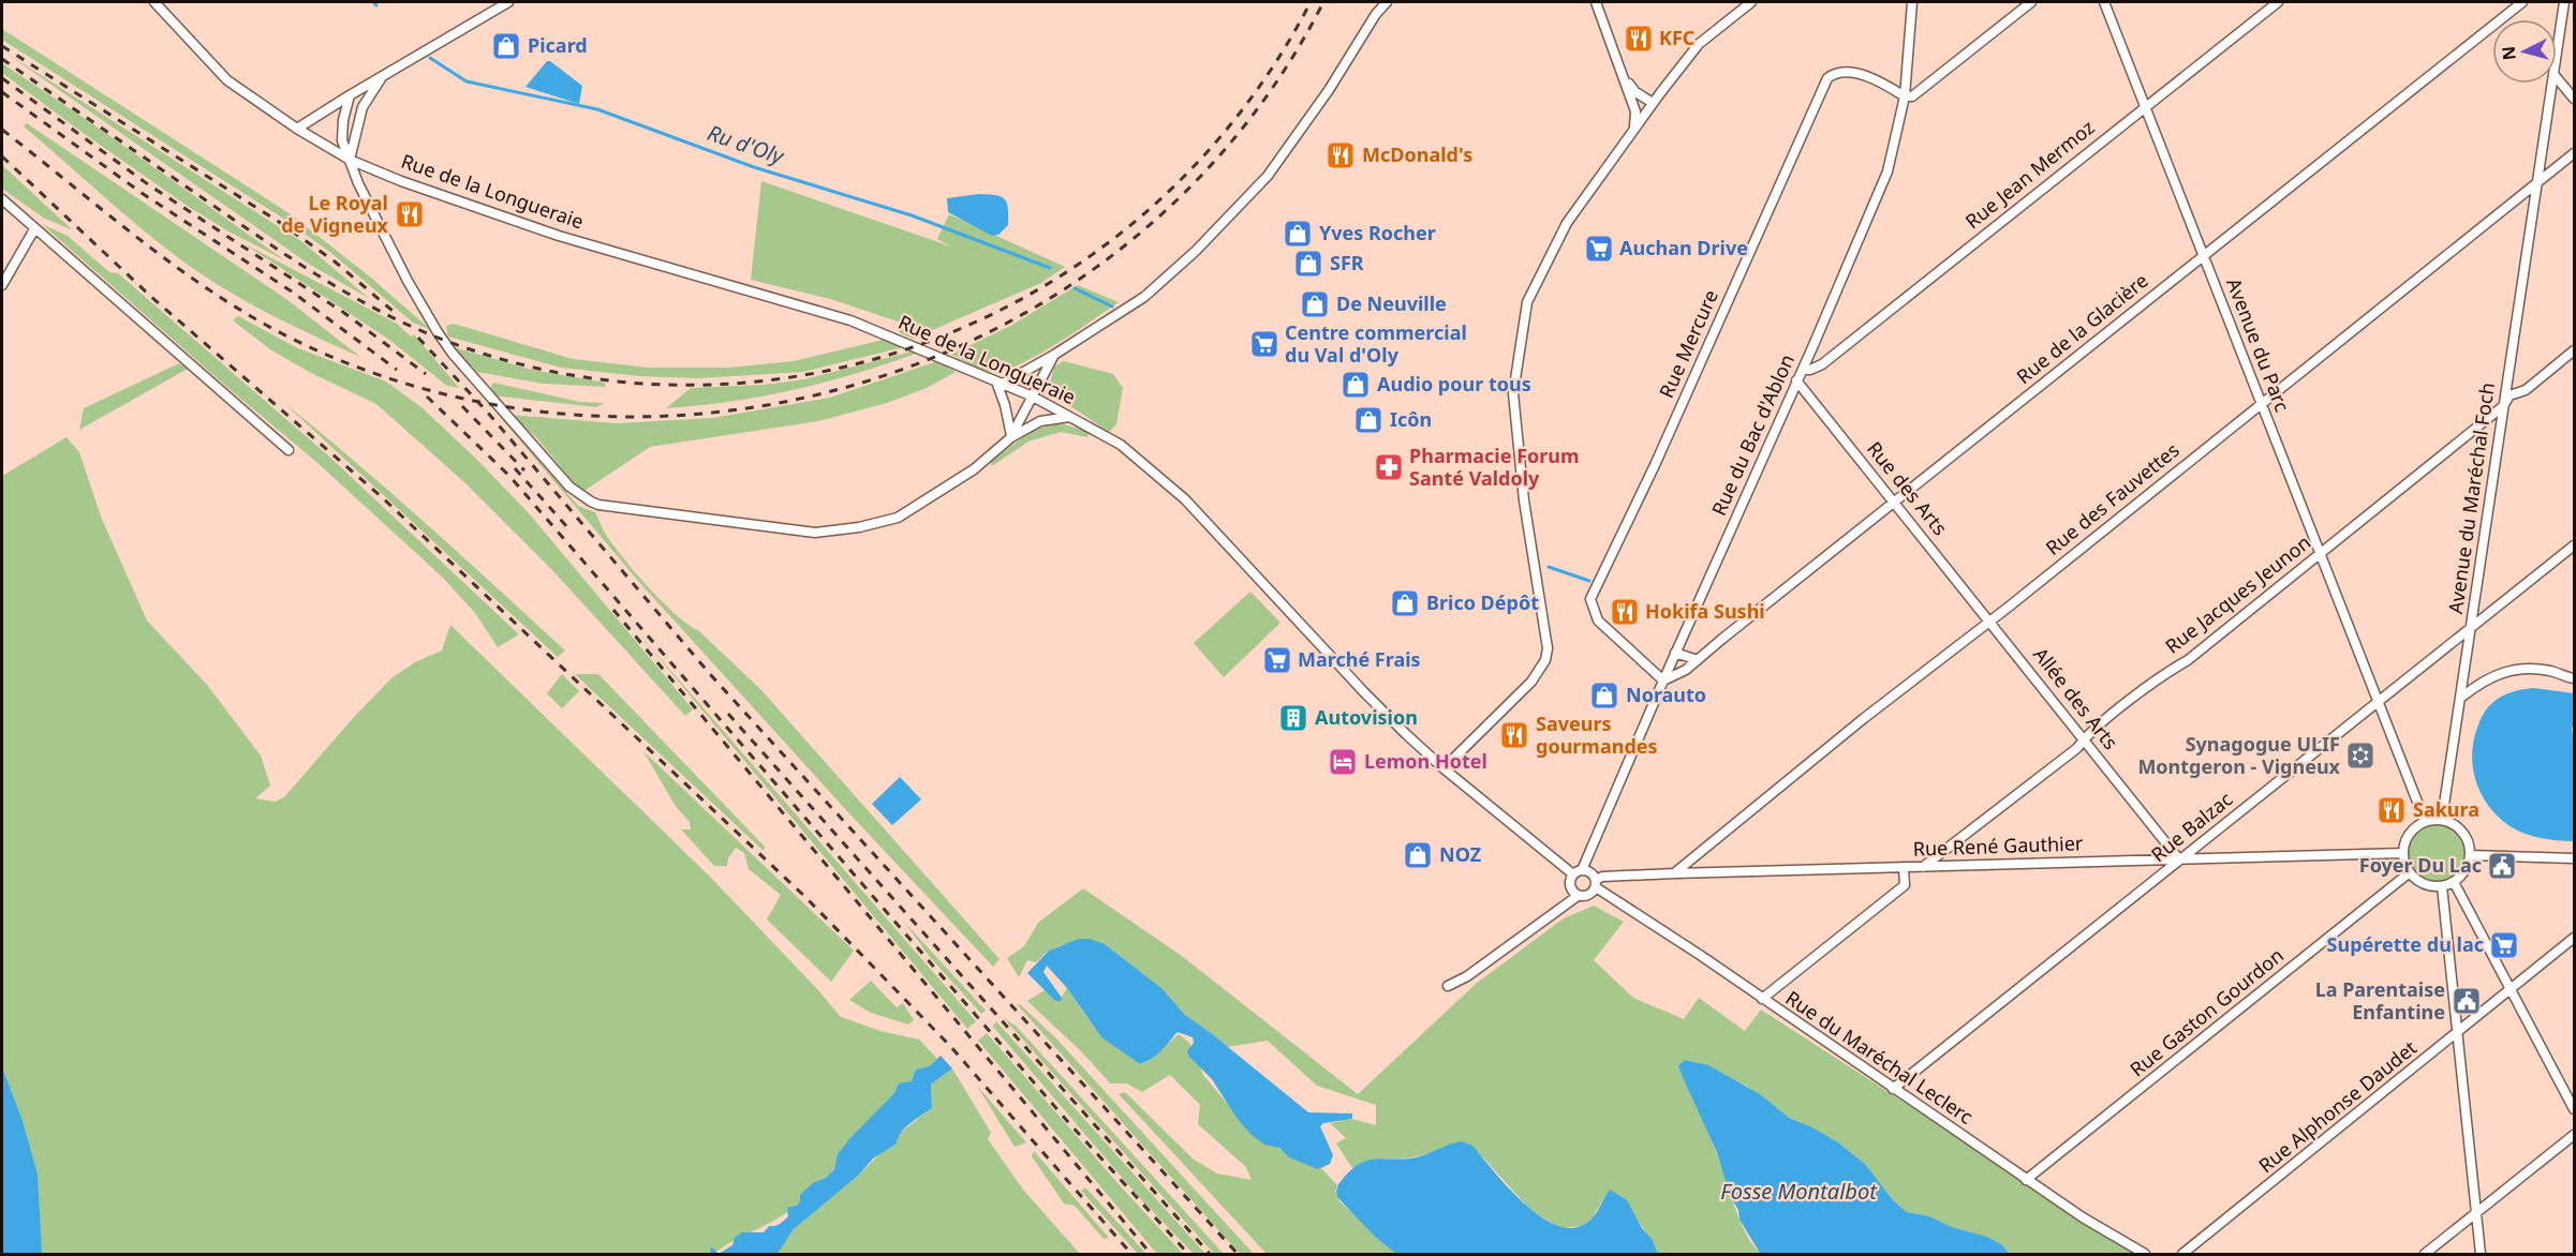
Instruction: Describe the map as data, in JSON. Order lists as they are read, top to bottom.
{
  "streets": {
    "street": [
      "Rue Jean Mermoz",
      "Rue de la Longueraie",
      "Rue de la Glacière",
      "Rue Mercure",
      "Avenue du Parc",
      "Rue du Bac d'Ablon",
      "Rue des Arts",
      "Avenue du Maréchal Foch",
      "Rue des Fauvettes",
      "Rue Jacques Jeunon",
      "Allée des Arts",
      "Rue Balzac",
      "Rue René Gauthier",
      "Rue Gaston Gourdon",
      "Rue du Maréchal Leclerc",
      "Rue Alphonse Daudet"
    ]
  },
  "crossings": [
    ["Rue Jean Mermoz", "Avenue du Parc"],
    ["Rue Jean Mermoz", "Rue du Bac d'Ablon"],
    ["Rue de la Longueraie", "Rue du Bac d'Ablon"],
    ["Rue de la Longueraie", "Rue René Gauthier"],
    ["Rue de la Longueraie", "Rue du Maréchal Leclerc"],
    ["Rue de la Glacière", "Rue Mercure"],
    ["Rue de la Glacière", "Avenue du Parc"],
    ["Rue de la Glacière", "Rue du Bac d'Ablon"],
    ["Rue de la Glacière", "Rue des Arts"],
    ["Rue Mercure", "Rue du Bac d'Ablon"],
    ["Avenue du Parc", "Avenue du Maréchal Foch"],
    ["Avenue du Parc", "Rue des Fauvettes"],
    ["Avenue du Parc", "Rue Jacques Jeunon"],
    ["Avenue du Parc", "Rue Balzac"],
    ["Avenue du Parc", "Rue René Gauthier"],
    ["Avenue du Parc", "Rue Gaston Gourdon"],
    ["Rue du Bac d'Ablon", "Rue des Arts"],
    ["Rue du Bac d'Ablon", "Rue René Gauthier"],
    ["Rue du Bac d'Ablon", "Rue du Maréchal Leclerc"],
    ["Rue des Arts", "Rue des Fauvettes"],
    ["Rue des Arts", "Allée des Arts"],
    ["Avenue du Maréchal Foch", "Rue des Fauvettes"],
    ["Avenue du Maréchal Foch", "Rue Jacques Jeunon"],
    ["Avenue du Maréchal Foch", "Rue Balzac"],
    ["Avenue du Maréchal Foch", "Rue René Gauthier"],
    ["Avenue du Maréchal Foch", "Rue Gaston Gourdon"],
    ["Rue des Fauvettes", "Allée des Arts"],
    ["Rue des Fauvettes", "Rue René Gauthier"],
    ["Rue Jacques Jeunon", "Allée des Arts"],
    ["Rue Jacques Jeunon", "Rue René Gauthier"],
    ["Allée des Arts", "Rue Balzac"],
    ["Allée des Arts", "Rue René Gauthier"],
    ["Rue Balzac", "Rue René Gauthier"],
    ["Rue Balzac", "Rue du Maréchal Leclerc"],
    ["Rue René Gauthier", "Rue Gaston Gourdon"],
    ["Rue René Gauthier", "Rue du Maréchal Leclerc"],
    ["Rue Gaston Gourdon", "Rue du Maréchal Leclerc"]
  ],
  "water": ["Ru d'Oly", "Fosse Montalbot"],
  "places": {
    "restaurant": [
      "KFC",
      "McDonald's",
      "Le Royal de Vigneux",
      "Hokifa Sushi",
      "Saveurs gourmandes",
      "Sakura"
    ],
    "shop": [
      "Picard",
      "Yves Rocher",
      "SFR",
      "De Neuville",
      "Audio pour tous",
      "Icôn",
      "Brico Dépôt",
      "Norauto",
      "NOZ"
    ],
    "supermarket": [
      "Auchan Drive",
      "Centre commercial du Val d'Oly",
      "Marché Frais",
      "Supérette du lac"
    ],
    "pharmacy": ["Pharmacie Forum Santé Valdoly"],
    "building": ["Autovision"],
    "synagogue": ["Synagogue ULIF Montgeron - Vigneux"],
    "hotel": ["Lemon Hotel"],
    "public building": ["Foyer Du Lac", "La Parentaise Enfantine"]
  },
  "north": "left"
}
